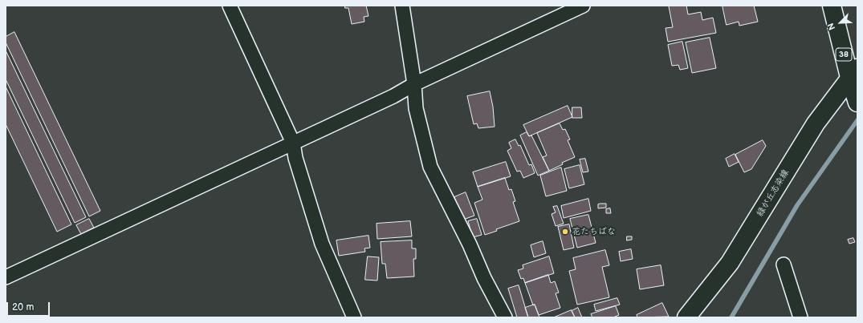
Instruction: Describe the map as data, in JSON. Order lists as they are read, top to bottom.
{
  "streets": {
    "street": ["38", "緑が丘志染線"]
  },
  "crossings": [
    ["38", "緑が丘志染線"]
  ],
  "places": ["花たちばな"],
  "scale_bar": "20 m",
  "north": "bottom left"
}
